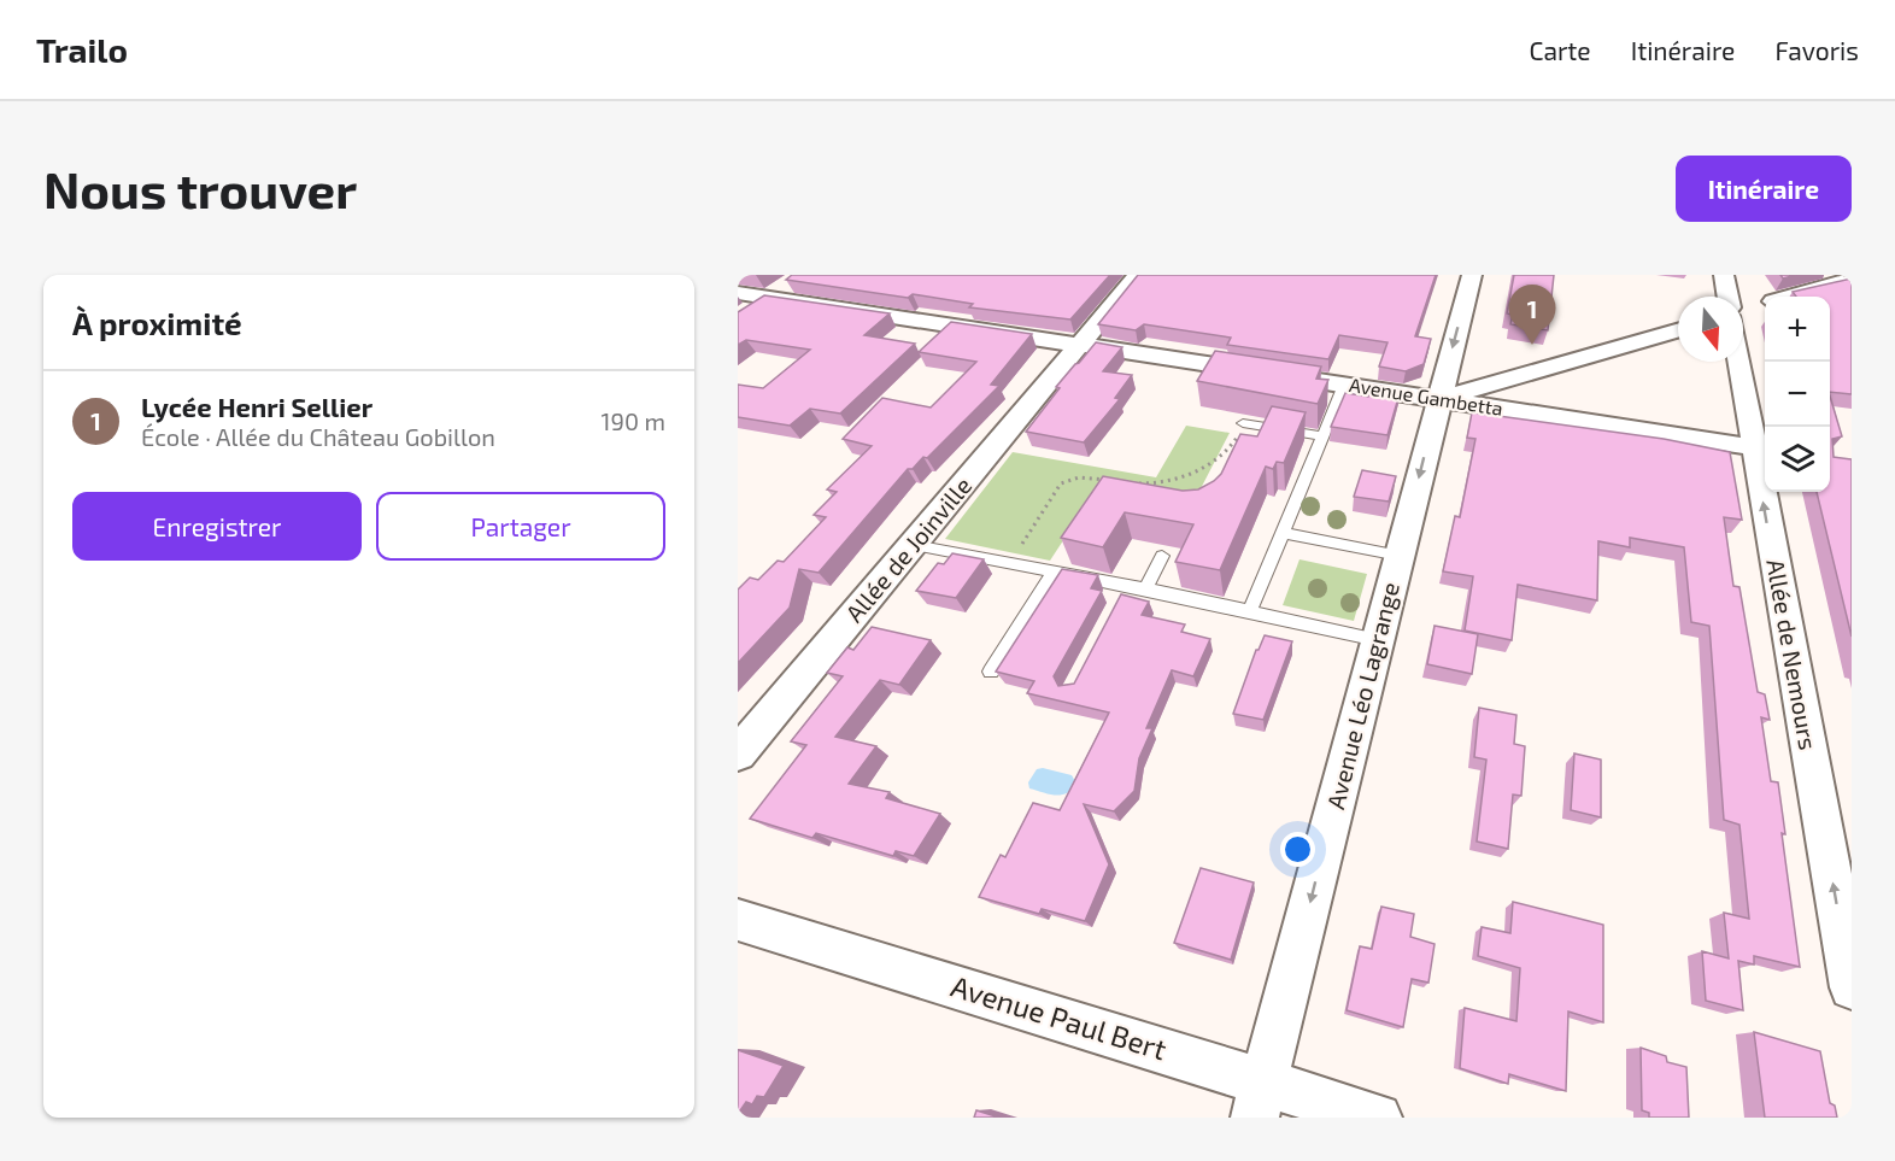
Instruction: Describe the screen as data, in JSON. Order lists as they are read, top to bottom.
{
  "streets": {
    "street": [
      "Avenue Gambetta",
      "Allée de Joinville",
      "Allée de Nemours",
      "Avenue Léo Lagrange",
      "Avenue Paul Bert"
    ]
  },
  "crossings": [
    ["Avenue Gambetta", "Allée de Joinville"],
    ["Avenue Gambetta", "Allée de Nemours"],
    ["Avenue Gambetta", "Avenue Léo Lagrange"],
    ["Avenue Léo Lagrange", "Avenue Paul Bert"]
  ],
  "one_way": ["Allée de Nemours", "Avenue Léo Lagrange"],
  "north": "bottom",
  "page": {
    "header": "Trailo",
    "nav": ["Carte", "Itinéraire", "Favoris"],
    "buttons": [
      "Itinéraire",
      ["Enregistrer", "Partager"]
    ],
    "title": "Nous trouver",
    "heading": "À proximité",
    "pins": "1",
    "map_buttons": ["+", "−"],
    "list": [
      {
        "mark": "1",
        "name": "Lycée Henri Sellier",
        "note": "École · Allée du Château Gobillon",
        "value": "190 m"
      }
    ]
  }
}
